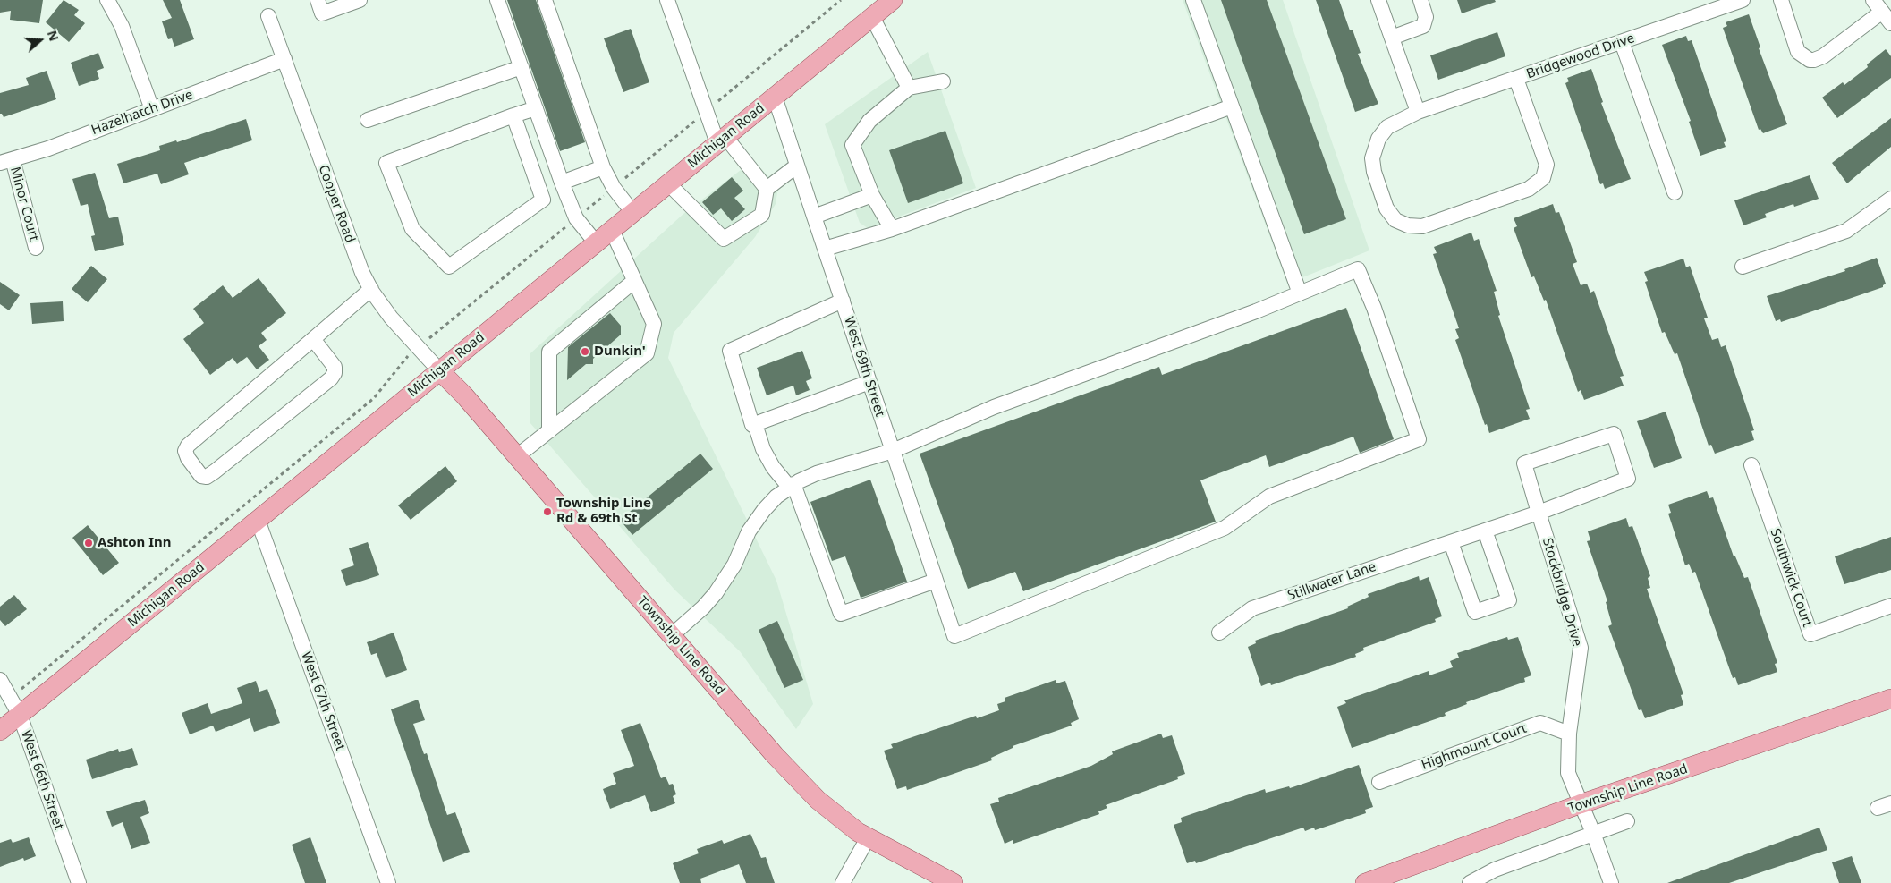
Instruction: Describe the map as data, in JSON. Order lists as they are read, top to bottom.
{
  "streets": {
    "main road": ["Michigan Road", "Township Line Road"],
    "street": [
      "Bridgewood Drive",
      "Hazelhatch Drive",
      "Minor Court",
      "Cooper Road",
      "West 69th Street",
      "Southwick Court",
      "Stillwater Lane",
      "Stockbridge Drive",
      "West 67th Street",
      "Highmount Court",
      "West 66th Street"
    ]
  },
  "crossings": [
    ["Hazelhatch Drive", "Minor Court"],
    ["Hazelhatch Drive", "Cooper Road"],
    ["Michigan Road", "Cooper Road"],
    ["Michigan Road", "West 69th Street"],
    ["Michigan Road", "Township Line Road"],
    ["Michigan Road", "West 67th Street"],
    ["Michigan Road", "West 66th Street"],
    ["Cooper Road", "Township Line Road"],
    ["Stillwater Lane", "Stockbridge Drive"],
    ["Stockbridge Drive", "Township Line Road"],
    ["Stockbridge Drive", "Highmount Court"]
  ],
  "places": ["Dunkin'", "Township Line Rd & 69th St", "Ashton Inn"],
  "north": "right"
}
